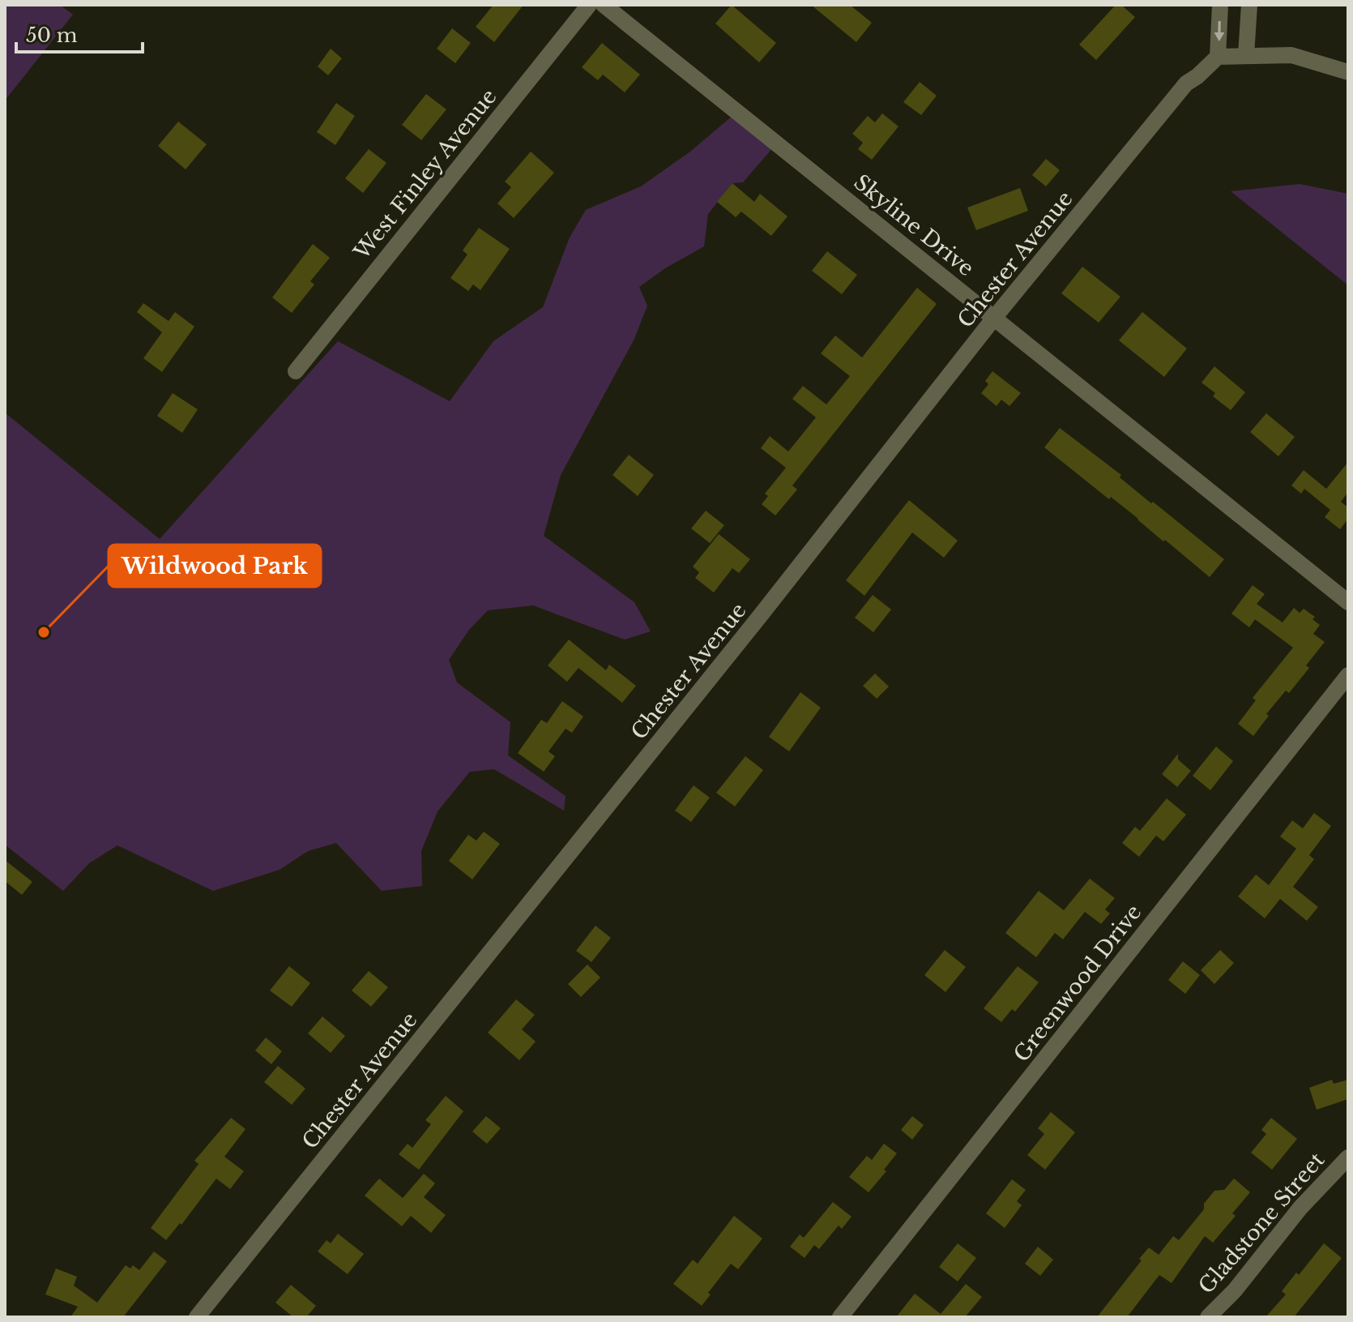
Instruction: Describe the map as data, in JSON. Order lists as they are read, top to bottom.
{
  "streets": {
    "street": [
      "West Finley Avenue",
      "Skyline Drive",
      "Chester Avenue",
      "Greenwood Drive",
      "Gladstone Street"
    ]
  },
  "crossings": [
    ["Skyline Drive", "Chester Avenue"]
  ],
  "places": ["Wildwood Park"],
  "scale_bar": "50 m"
}
